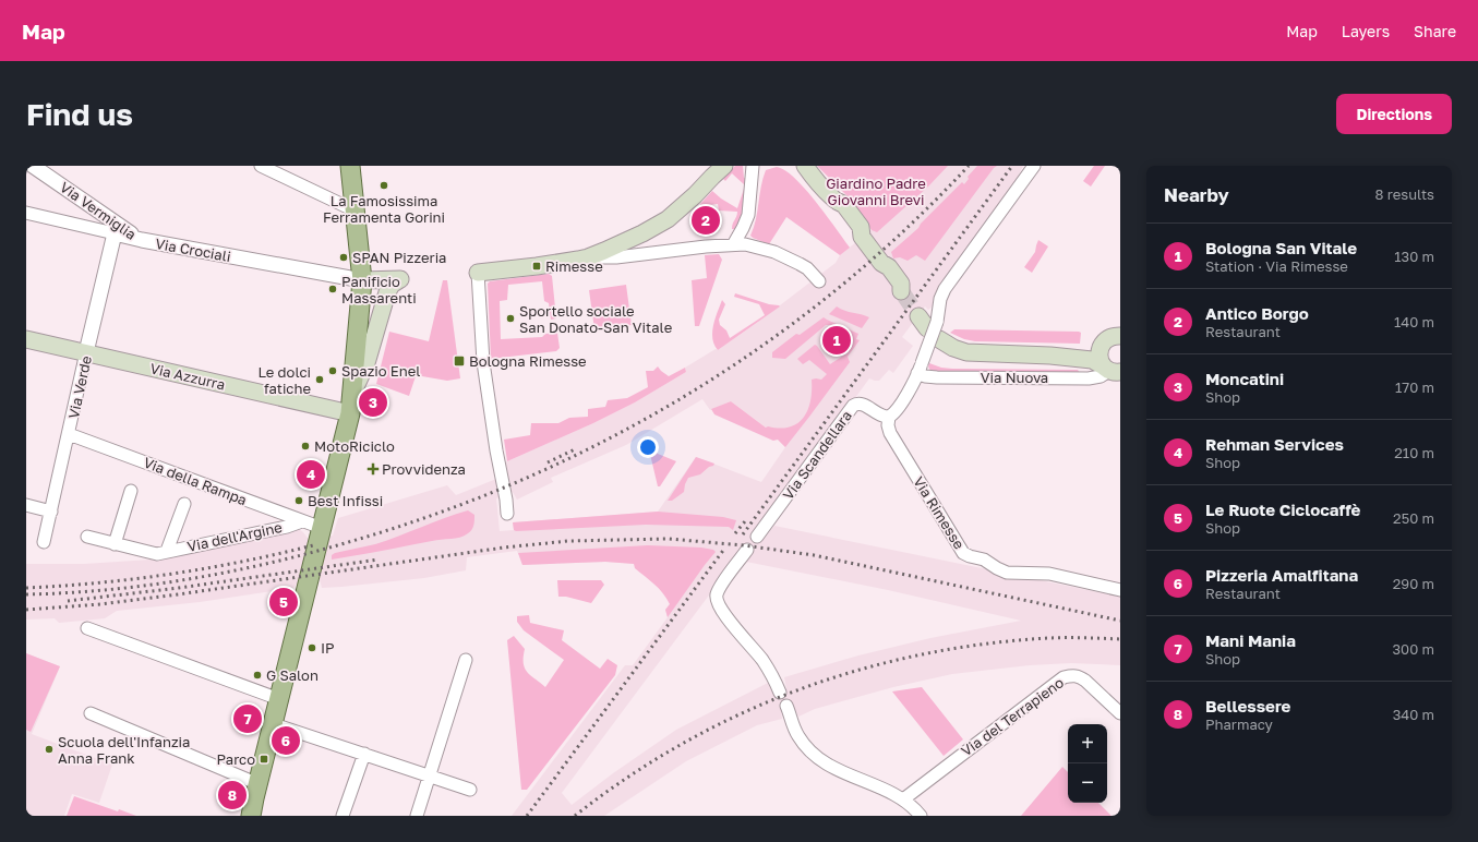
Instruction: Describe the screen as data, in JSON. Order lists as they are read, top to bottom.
{
  "streets": {
    "main road": ["Via Azzurra"],
    "street": [
      "Via Vermiglia",
      "Via Crociali",
      "Via Nuova",
      "Via Verde",
      "Via Scandellara",
      "Via della Rampa",
      "Via Rimesse",
      "Via dell'Argine",
      "Via del Terrapieno"
    ]
  },
  "crossings": [
    ["Via Vermiglia", "Via Crociali"],
    ["Via Crociali", "Via Verde"],
    ["Via Azzurra", "Via Verde"],
    ["Via Verde", "Via della Rampa"],
    ["Via Scandellara", "Via Rimesse"],
    ["Via della Rampa", "Via dell'Argine"]
  ],
  "parks": ["Giardino Padre Giovanni Brevi"],
  "places": {
    "other": [
      "La Famosissima Ferramenta Gorini",
      "SPAN Pizzeria",
      "Panificio Massarenti",
      "Sportello sociale San Donato-San Vitale",
      "Spazio Enel",
      "Le dolci fatiche",
      "MotoRiciclo",
      "Best Infissi",
      "IP",
      "G Salon",
      "Scuola dell'Infanzia Anna Frank"
    ],
    "transit": ["Rimesse", "Bologna Rimesse", "Parco"],
    "health": ["Provvidenza"]
  },
  "page": {
    "header": "Map",
    "nav": ["Map", "Layers", "Share"],
    "buttons": "Directions",
    "title": "Find us",
    "heading": ["Nearby", "8 results"],
    "pins": [
      "2",
      "1",
      "3",
      "4",
      "5",
      "7",
      "6",
      "8"
    ],
    "list": [
      {
        "mark": "1",
        "name": "Bologna San Vitale",
        "note": "Station · Via Rimesse",
        "value": "130 m"
      },
      {
        "mark": "2",
        "name": "Antico Borgo",
        "note": "Restaurant",
        "value": "140 m"
      },
      {
        "mark": "3",
        "name": "Moncatini",
        "note": "Shop",
        "value": "170 m"
      },
      {
        "mark": "4",
        "name": "Rehman Services",
        "note": "Shop",
        "value": "210 m"
      },
      {
        "mark": "5",
        "name": "Le Ruote Ciclocaffè",
        "note": "Shop",
        "value": "250 m"
      },
      {
        "mark": "6",
        "name": "Pizzeria Amalfitana",
        "note": "Restaurant",
        "value": "290 m"
      },
      {
        "mark": "7",
        "name": "Mani Mania",
        "note": "Shop",
        "value": "300 m"
      },
      {
        "mark": "8",
        "name": "Bellessere",
        "note": "Pharmacy",
        "value": "340 m"
      }
    ],
    "map_buttons": ["+", "−"]
  }
}
